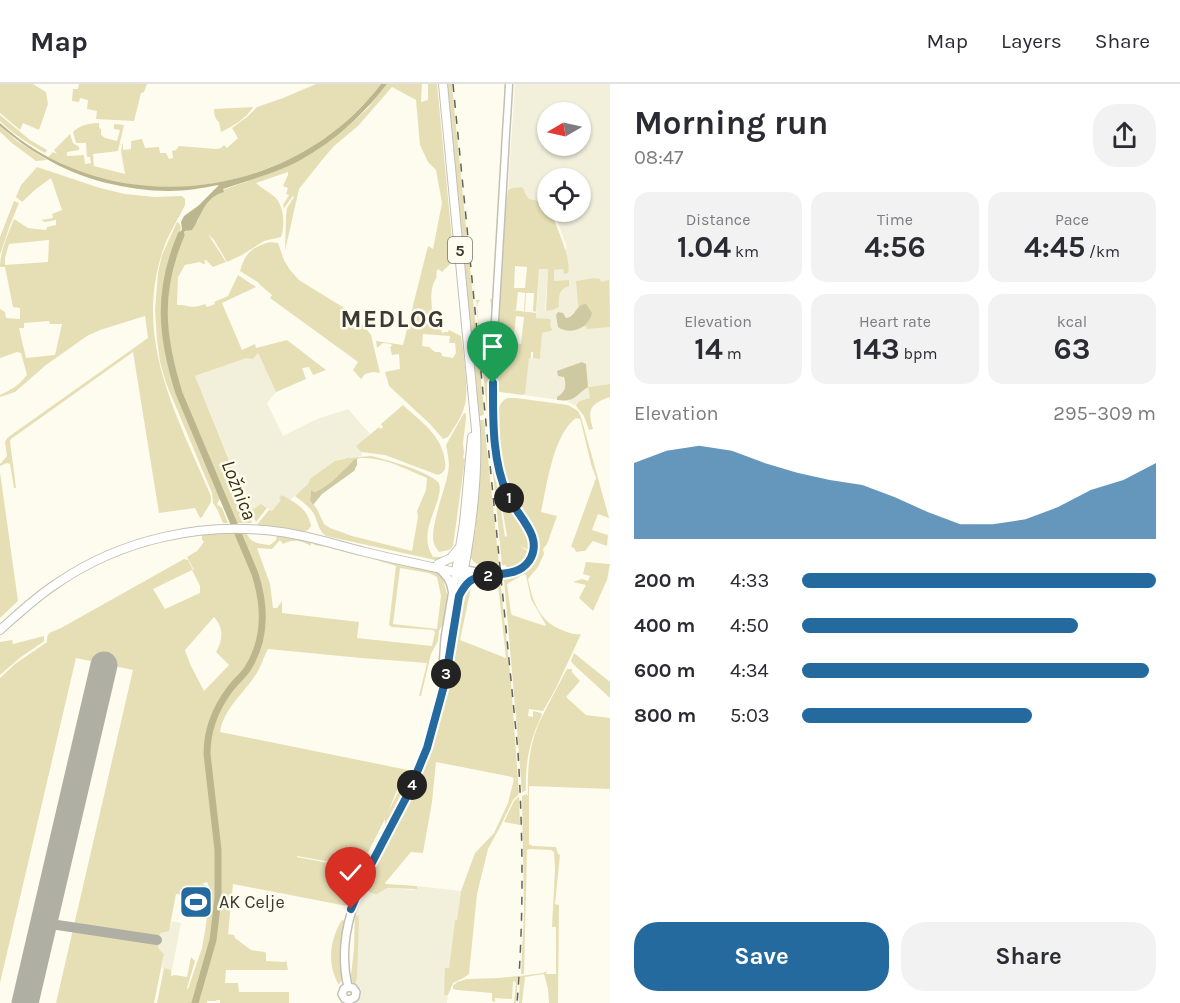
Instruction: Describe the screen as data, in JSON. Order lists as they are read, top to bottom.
{
  "streets": {
    "main road": ["5"]
  },
  "districts": ["MEDLOG"],
  "water": ["Ložnica"],
  "places": {
    "sports": ["AK Celje"]
  },
  "north": "left",
  "page": {
    "header": "Map",
    "nav": ["Map", "Layers", "Share"],
    "heading": ["Morning run", "08:47"],
    "stats": [
      ["Distance", "1.04 km"],
      ["Time", "4:56"],
      ["Pace", "4:45 /km"],
      ["Elevation", "14 m"],
      ["Heart rate", "143 bpm"],
      ["kcal", "63"]
    ],
    "chart": ["Elevation", "295–309 m"],
    "pins": [
      "1",
      "2",
      "3",
      "4"
    ],
    "list": [
      {
        "name": "200 m",
        "note": "4:33"
      },
      {
        "name": "400 m",
        "note": "4:50"
      },
      {
        "name": "600 m",
        "note": "4:34"
      },
      {
        "name": "800 m",
        "note": "5:03"
      }
    ],
    "buttons": ["Save", "Share"]
  }
}
